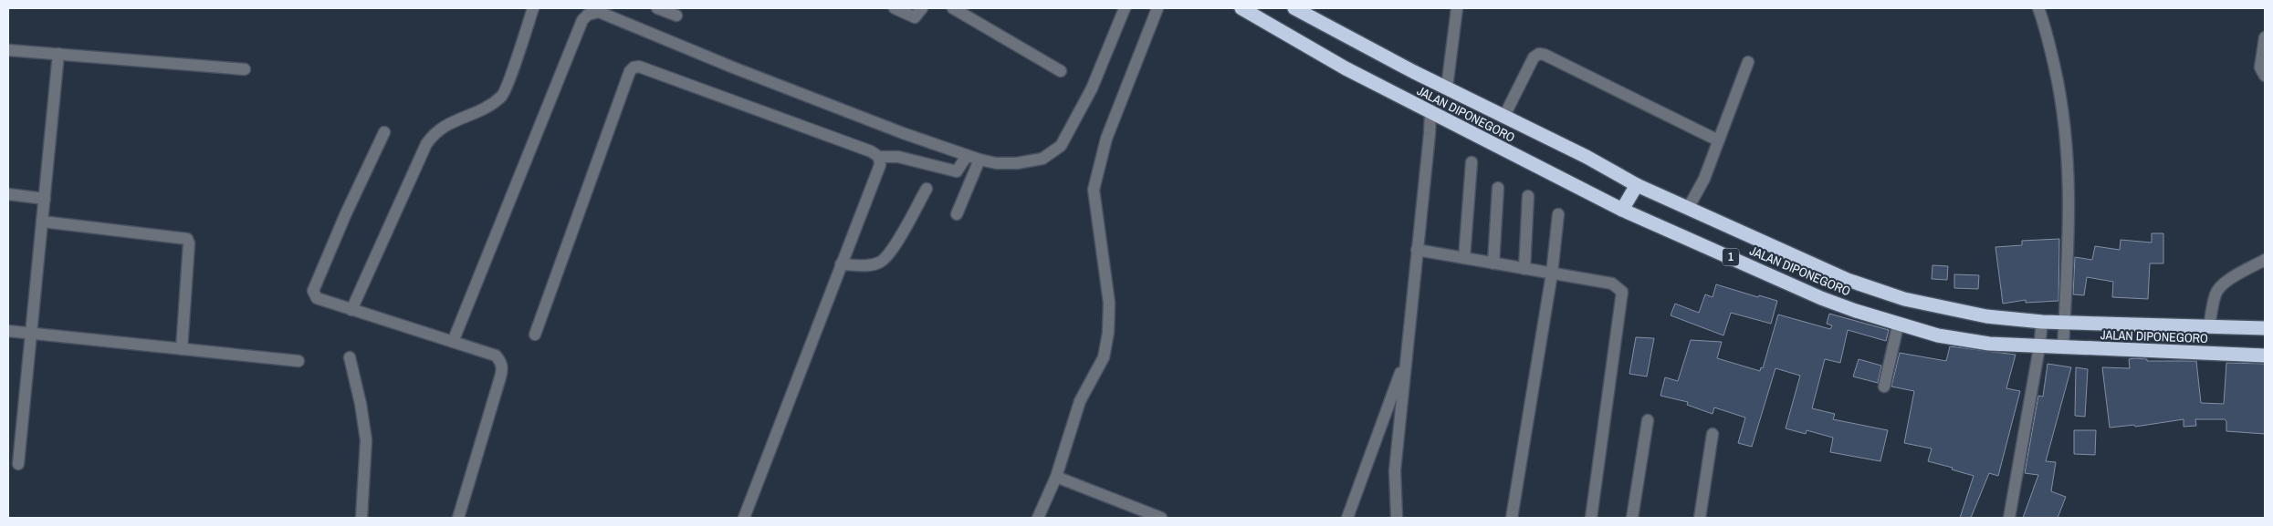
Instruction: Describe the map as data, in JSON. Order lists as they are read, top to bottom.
{
  "streets": {
    "highway": ["JALAN DIPONEGORO", "1"]
  }
}
